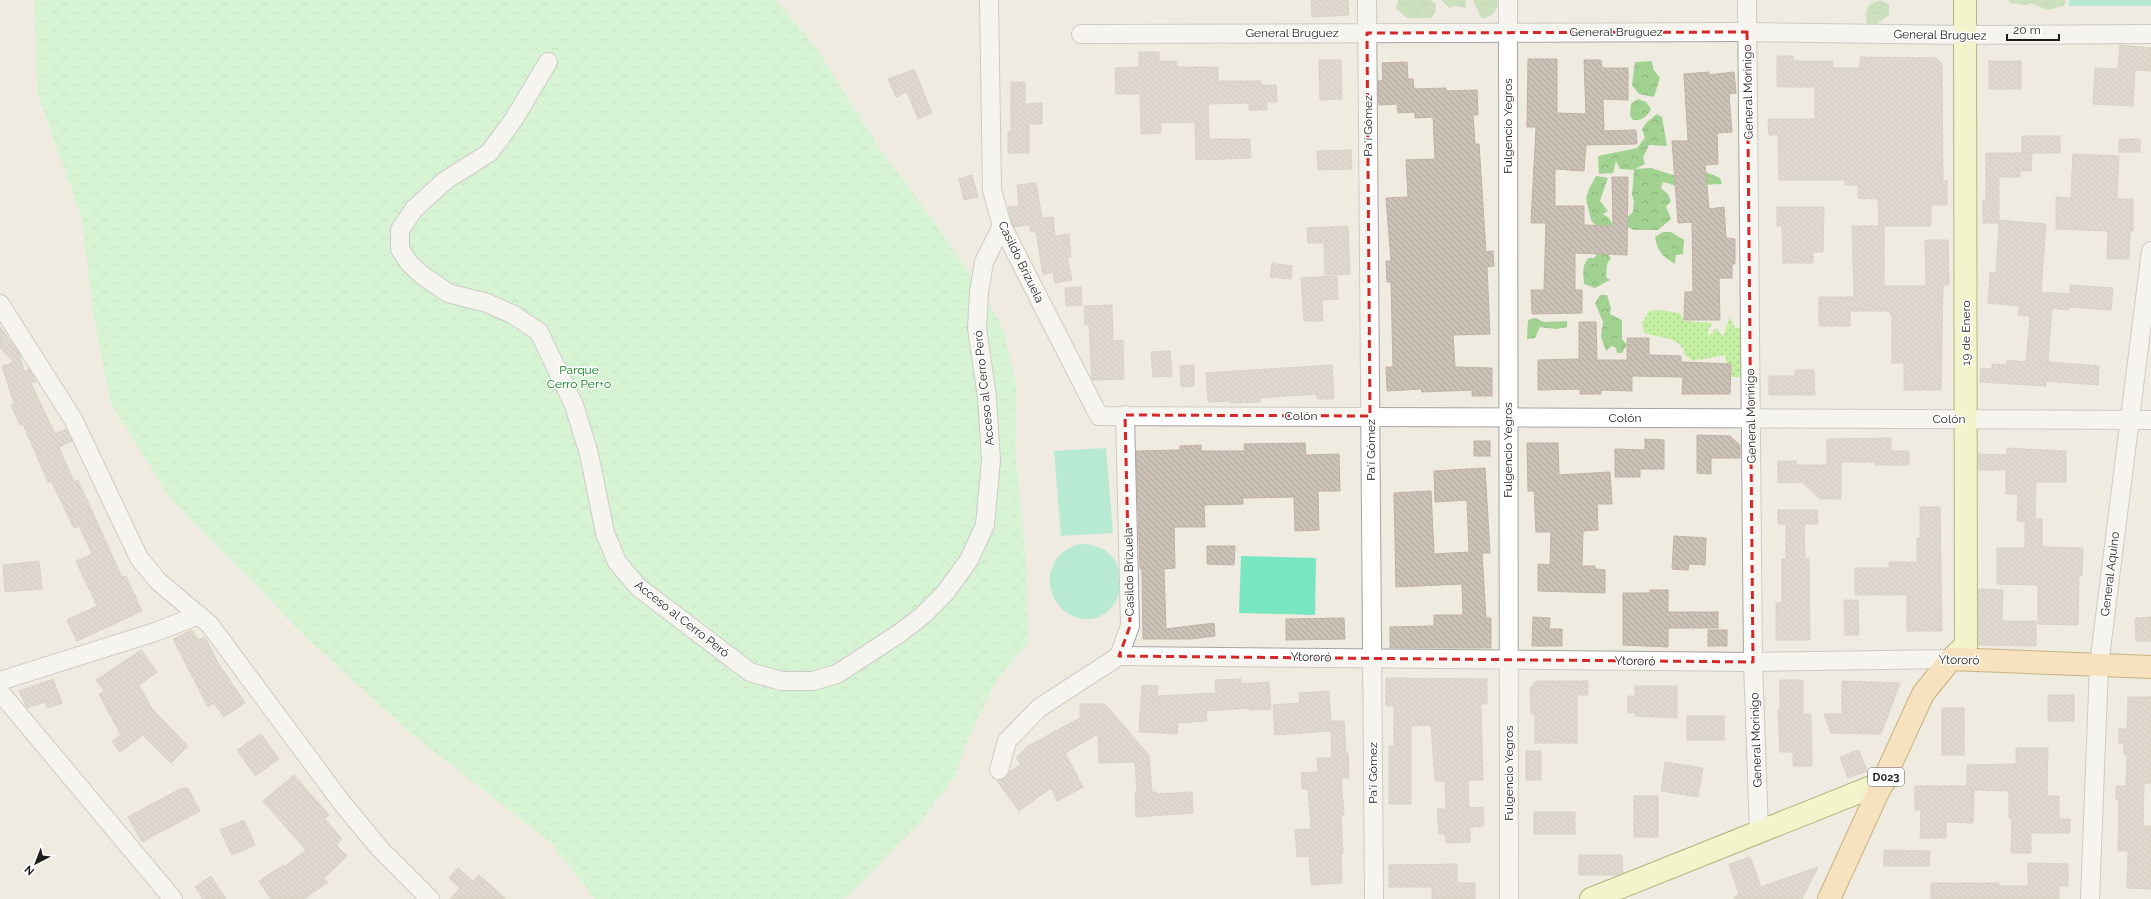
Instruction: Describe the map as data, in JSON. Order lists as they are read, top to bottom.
{
  "streets": {
    "main road": ["Ytororó", "D023"],
    "street": [
      "General Bruguez",
      "General Morinigo",
      "Pa'í Gómez",
      "Fulgencio Yegros",
      "Casildo Brizuela",
      "19 de Enero",
      "Acceso al Cerro Peró",
      "Colón",
      "General Aquino"
    ]
  },
  "crossings": [
    ["General Bruguez", "General Morinigo"],
    ["General Bruguez", "Pa'í Gómez"],
    ["General Bruguez", "Fulgencio Yegros"],
    ["General Bruguez", "19 de Enero"],
    ["General Morinigo", "Colón"],
    ["General Morinigo", "Ytororó"],
    ["Pa'í Gómez", "Colón"],
    ["Pa'í Gómez", "Ytororó"],
    ["Fulgencio Yegros", "Colón"],
    ["Fulgencio Yegros", "Ytororó"],
    ["Casildo Brizuela", "Acceso al Cerro Peró"],
    ["Casildo Brizuela", "Colón"],
    ["Casildo Brizuela", "Ytororó"],
    ["19 de Enero", "Colón"],
    ["19 de Enero", "Ytororó"],
    ["19 de Enero", "D023"],
    ["Colón", "General Aquino"],
    ["General Aquino", "Ytororó"],
    ["Ytororó", "D023"]
  ],
  "parks": ["Parque Cerro Per+o"],
  "scale_bar": "20 m",
  "north": "bottom left"
}
